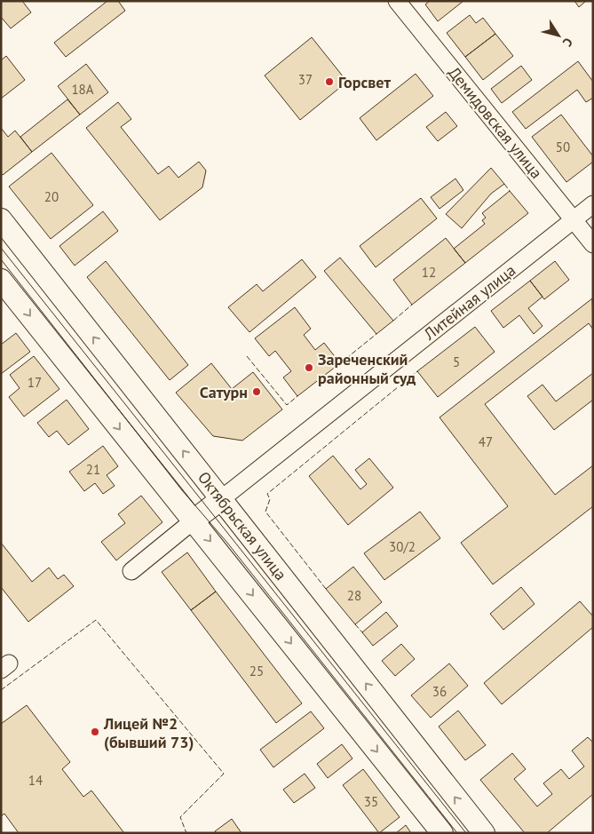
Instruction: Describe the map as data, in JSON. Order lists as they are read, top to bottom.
{
  "streets": {
    "main road": ["Октябрьская улица"],
    "street": ["Демидовская улица", "Литейная улица"]
  },
  "crossings": [
    ["Демидовская улица", "Литейная улица"],
    ["Литейная улица", "Октябрьская улица"]
  ],
  "places": [
    "Горсвет",
    "Зареченский районный суд",
    "Сатурн",
    "Лицей №2 (бывший 73)"
  ],
  "house_numbers": [
    "37",
    "18А",
    "50",
    "20",
    "12",
    "5",
    "17",
    "47",
    "21",
    "30/2",
    "28",
    "25",
    "36",
    "14",
    "35"
  ],
  "north": "bottom right"
}
